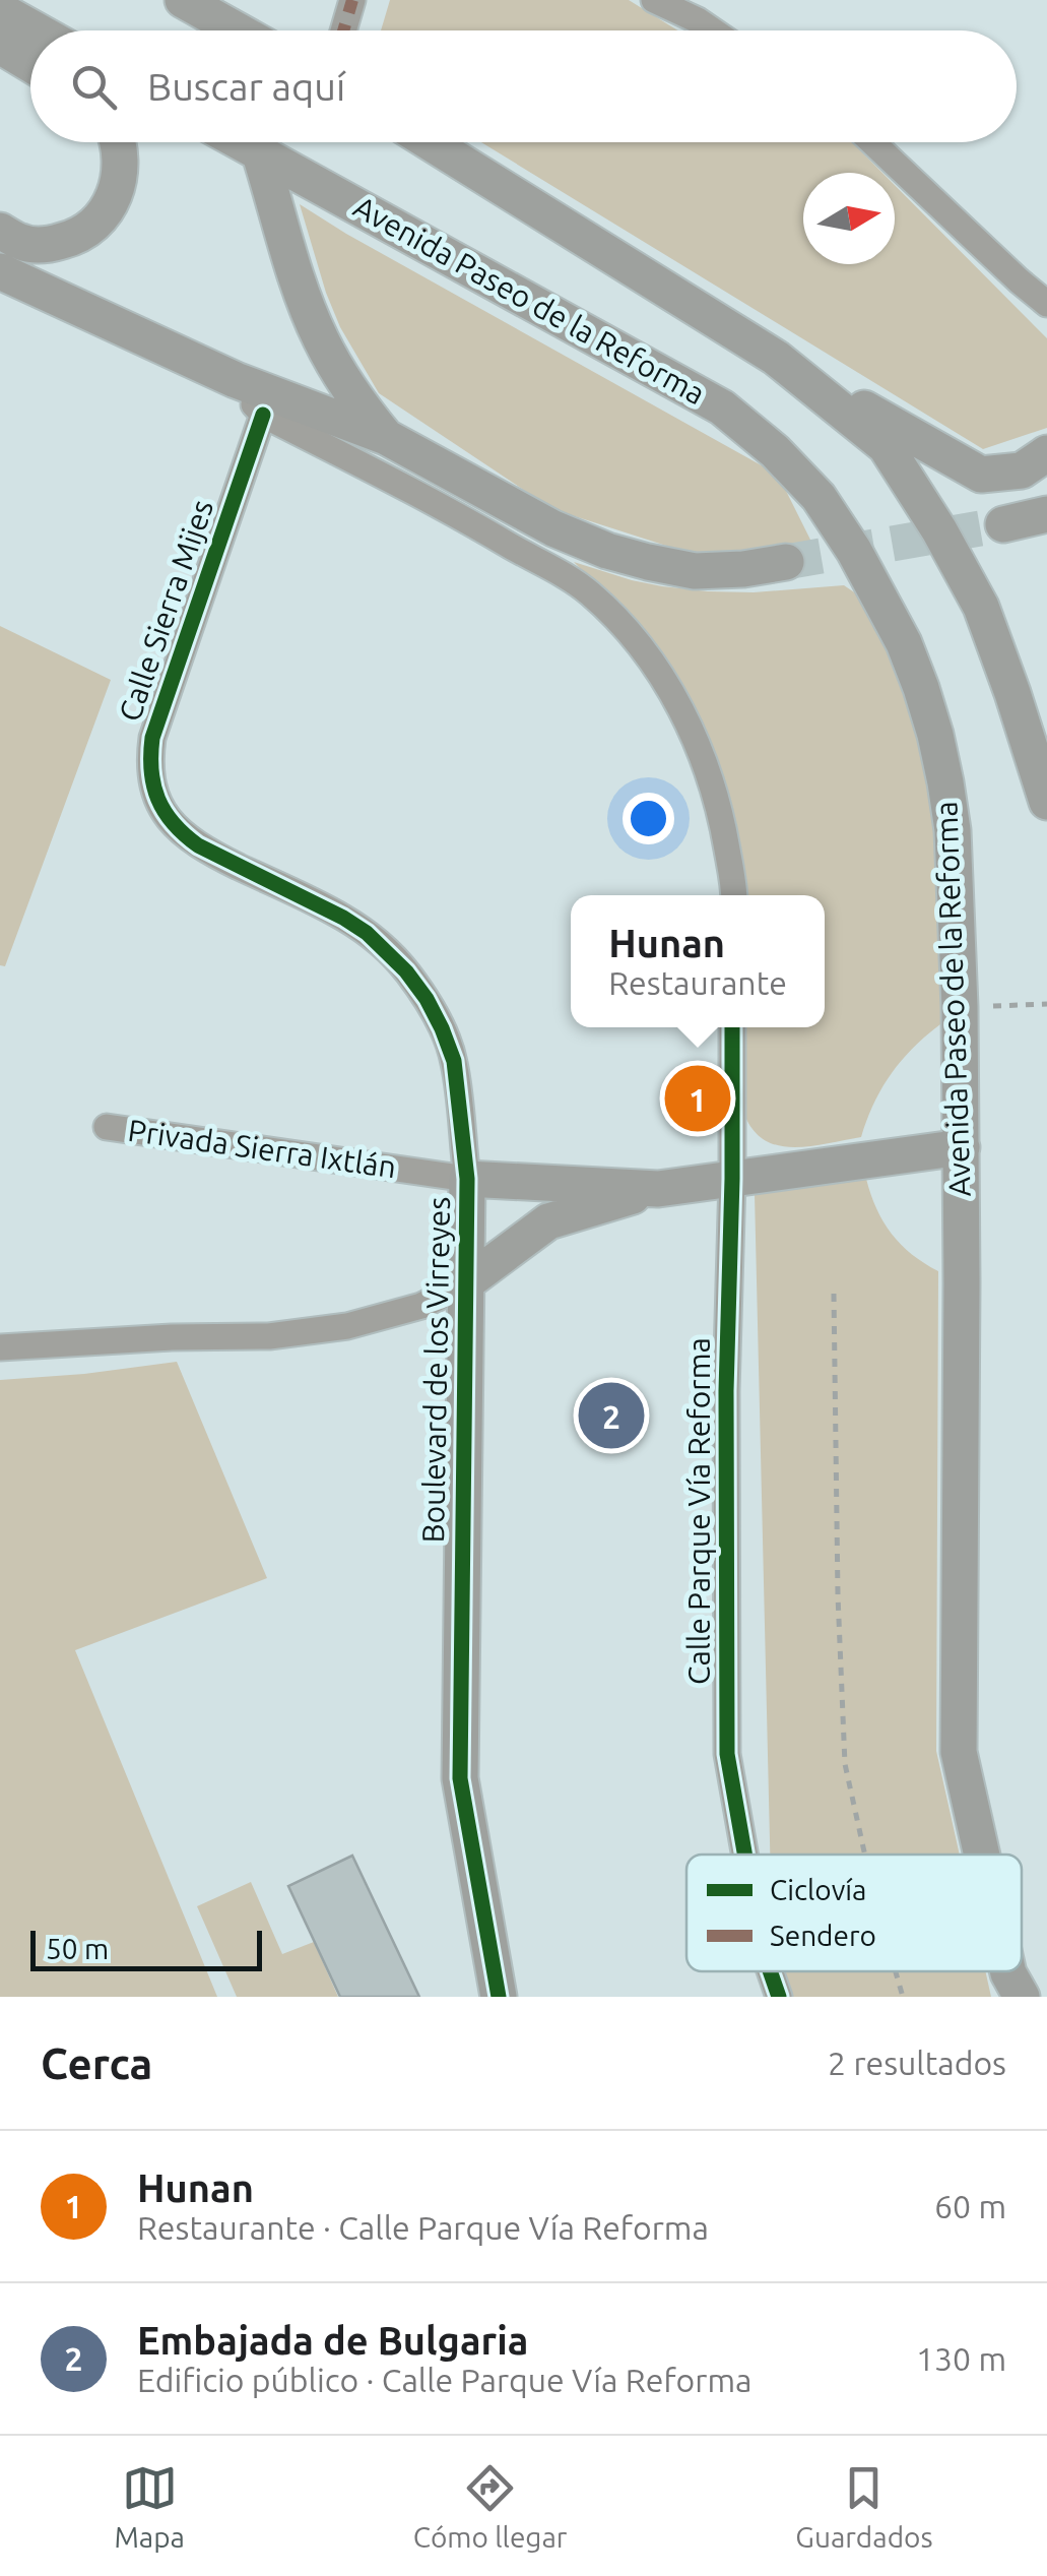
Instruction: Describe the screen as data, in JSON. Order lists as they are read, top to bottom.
{
  "streets": {
    "main road": ["Avenida Paseo de la Reforma", "Privada Sierra Ixtlán", "Boulevard de los Virreyes"],
    "street": ["Calle Sierra Mijes", "Calle Parque Vía Reforma"]
  },
  "crossings": [
    ["Avenida Paseo de la Reforma", "Privada Sierra Ixtlán"],
    ["Calle Sierra Mijes", "Boulevard de los Virreyes"],
    ["Privada Sierra Ixtlán", "Boulevard de los Virreyes"],
    ["Privada Sierra Ixtlán", "Calle Parque Vía Reforma"]
  ],
  "legend": ["Ciclovía", "Sendero"],
  "scale_bar": "50 m",
  "north": "right",
  "page": {
    "search": "Buscar aquí",
    "popup": ["Hunan", "Restaurante"],
    "pins": ["1", "2"],
    "scale": "50 m",
    "heading": ["Cerca", "2 resultados"],
    "list": [
      {
        "mark": "1",
        "name": "Hunan",
        "note": "Restaurante · Calle Parque Vía Reforma",
        "value": "60 m"
      },
      {
        "mark": "2",
        "name": "Embajada de Bulgaria",
        "note": "Edificio público · Calle Parque Vía Reforma",
        "value": "130 m"
      }
    ],
    "nav": ["Mapa", "Cómo llegar", "Guardados"]
  }
}
